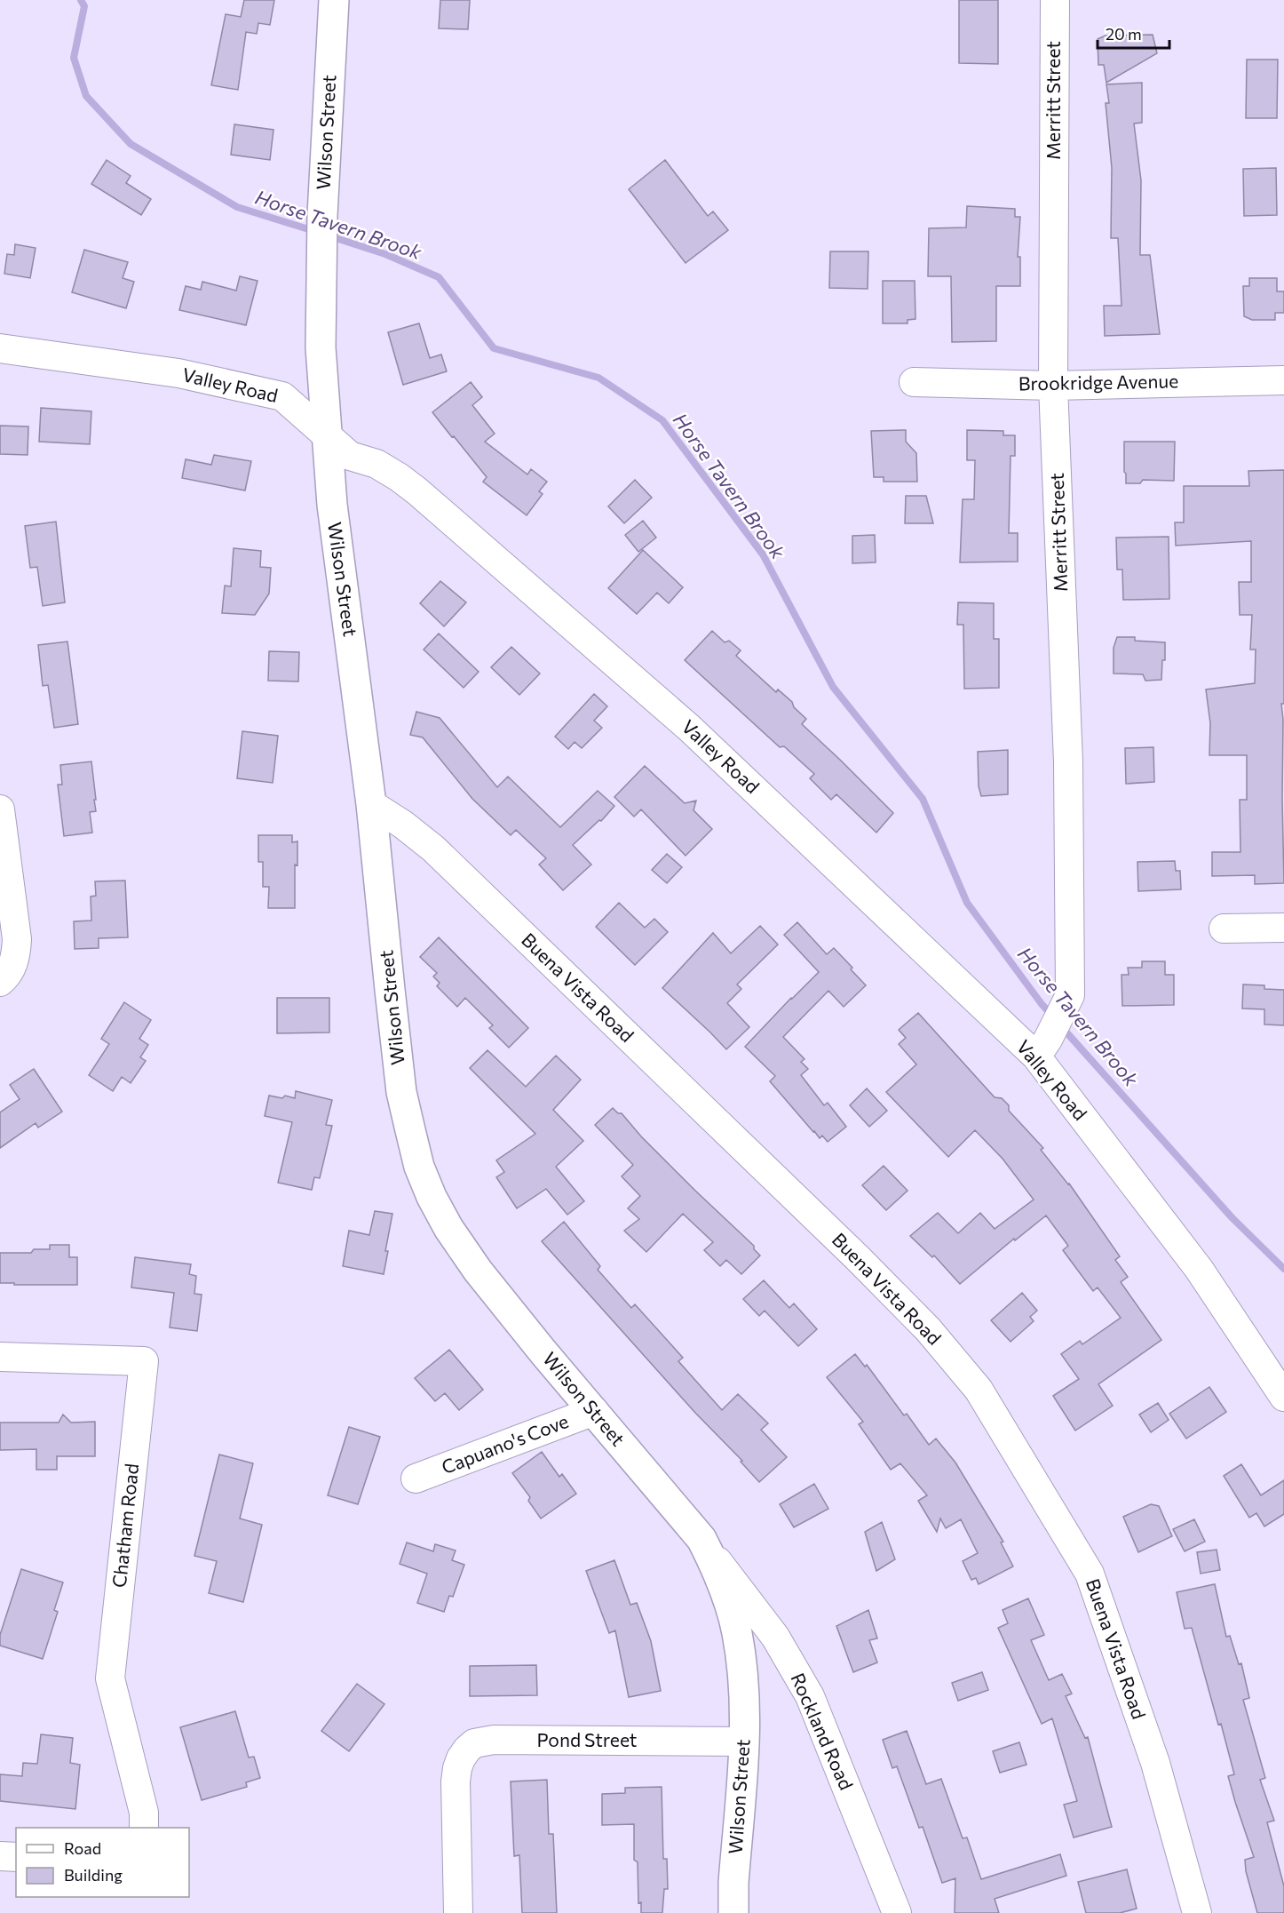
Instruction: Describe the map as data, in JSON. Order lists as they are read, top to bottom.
{
  "streets": {
    "main road": ["Wilson Street"],
    "street": [
      "Merritt Street",
      "Brookridge Avenue",
      "Valley Road",
      "Buena Vista Road",
      "Capuano's Cove",
      "Chatham Road",
      "Rockland Road",
      "Pond Street"
    ]
  },
  "crossings": [
    ["Merritt Street", "Brookridge Avenue"],
    ["Merritt Street", "Valley Road"],
    ["Wilson Street", "Valley Road"],
    ["Wilson Street", "Buena Vista Road"],
    ["Wilson Street", "Capuano's Cove"],
    ["Wilson Street", "Rockland Road"],
    ["Wilson Street", "Pond Street"]
  ],
  "water": ["Horse Tavern Brook"],
  "legend": ["Road", "Building"],
  "scale_bar": "20 m"
}
